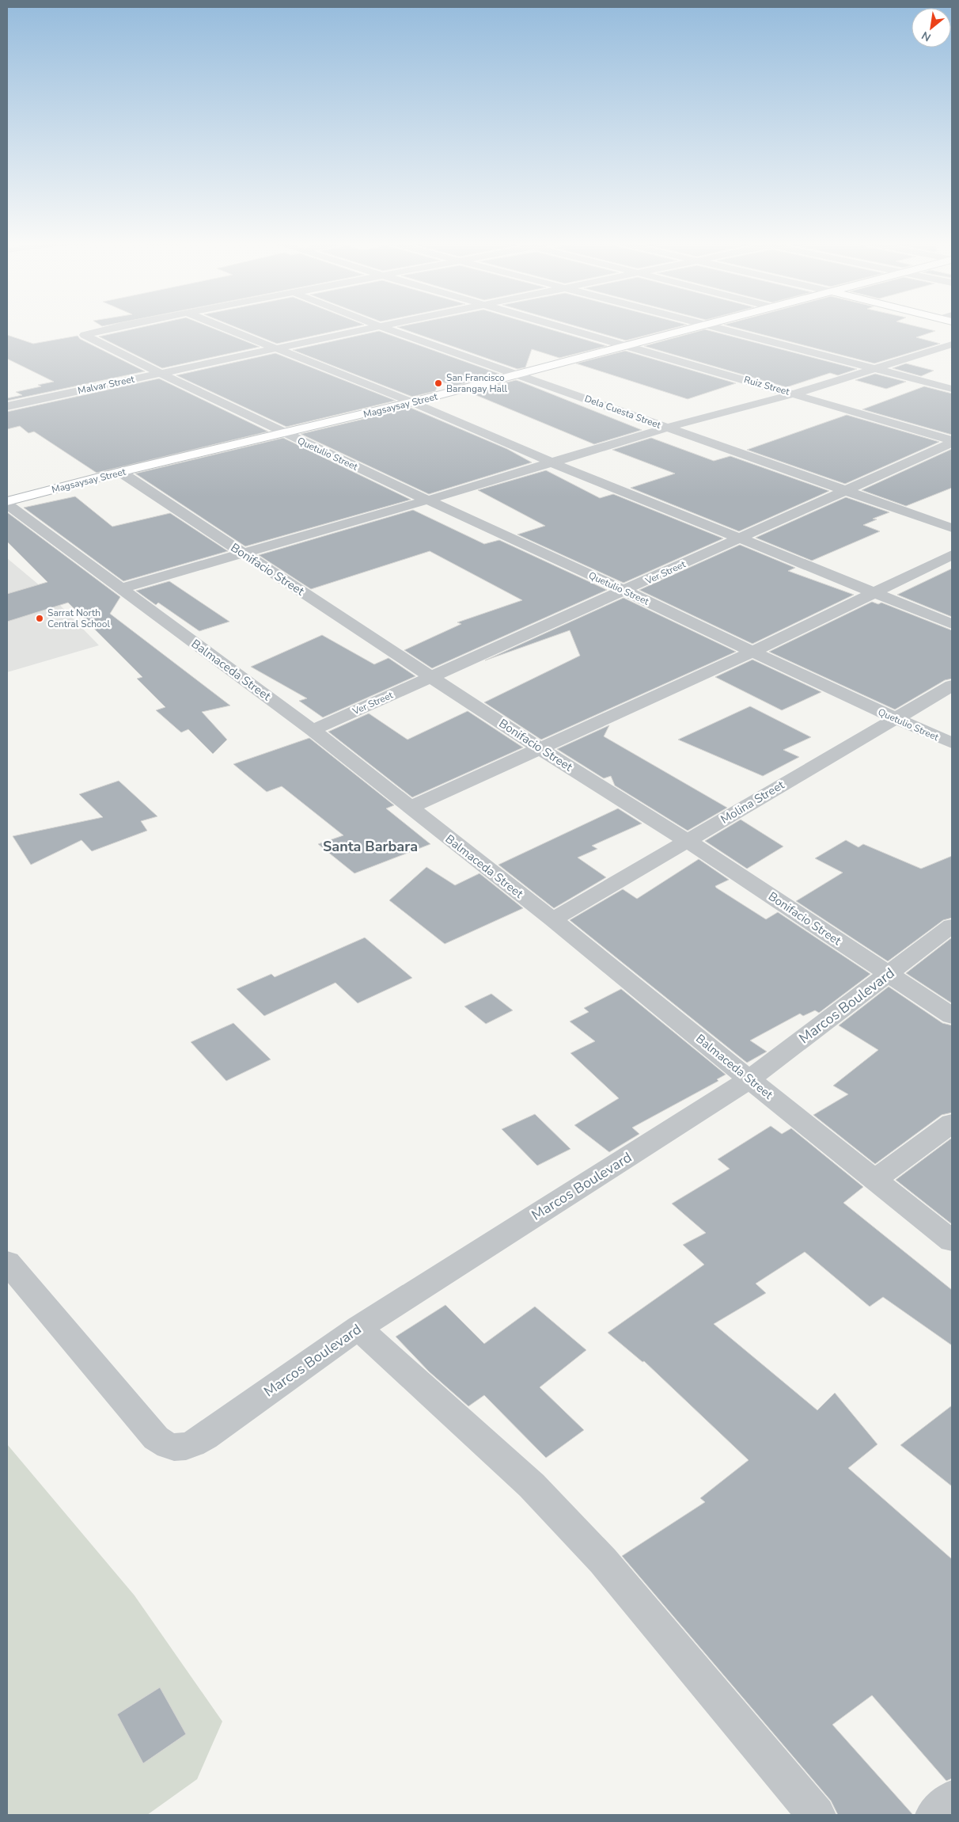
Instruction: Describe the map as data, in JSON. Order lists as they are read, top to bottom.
{
  "streets": {
    "main road": ["Magsaysay Street"],
    "street": [
      "Malvar Street",
      "Ruiz Street",
      "Dela Cuesta Street",
      "Quetulio Street",
      "Bonifacio Street",
      "Ver Street",
      "Balmaceda Street",
      "Molina Street",
      "Marcos Boulevard"
    ]
  },
  "crossings": [
    ["Malvar Street", "Quetulio Street"],
    ["Ruiz Street", "Magsaysay Street"],
    ["Ruiz Street", "Ver Street"],
    ["Magsaysay Street", "Dela Cuesta Street"],
    ["Magsaysay Street", "Quetulio Street"],
    ["Magsaysay Street", "Bonifacio Street"],
    ["Dela Cuesta Street", "Ver Street"],
    ["Quetulio Street", "Ver Street"],
    ["Quetulio Street", "Molina Street"],
    ["Bonifacio Street", "Ver Street"],
    ["Bonifacio Street", "Molina Street"],
    ["Bonifacio Street", "Marcos Boulevard"],
    ["Ver Street", "Balmaceda Street"],
    ["Balmaceda Street", "Molina Street"],
    ["Balmaceda Street", "Marcos Boulevard"]
  ],
  "districts": ["Santa Barbara"],
  "places": ["San Francisco Barangay Hall", "Sarrat North Central School"],
  "north": "bottom left"
}
